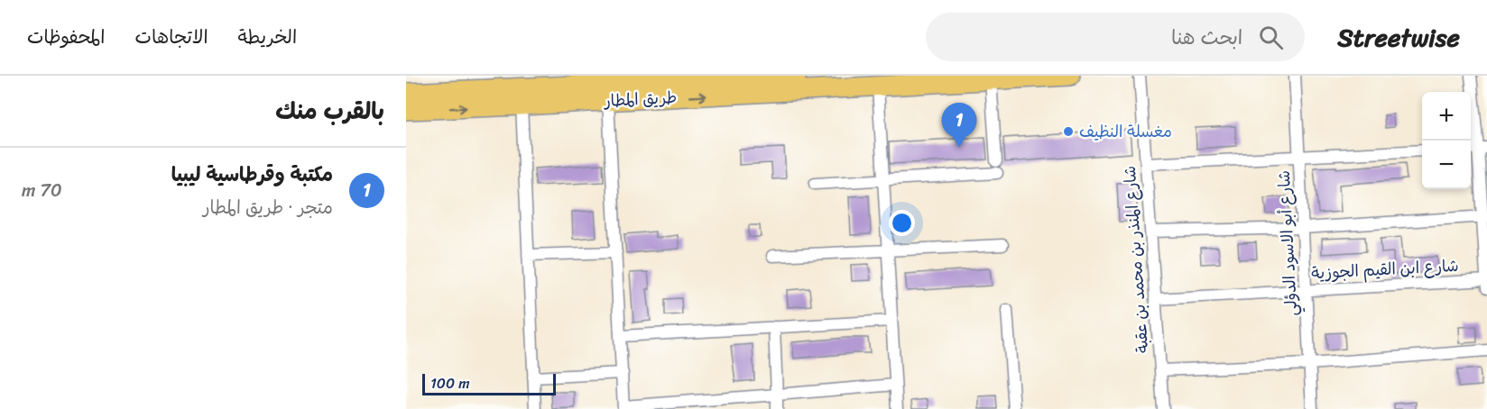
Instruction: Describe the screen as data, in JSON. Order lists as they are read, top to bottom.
{
  "streets": {
    "highway": ["طريق المطار"],
    "street": ["شارع أبو الاسود الدؤلي", "شارع المنذر بن محمد بن عقبة", "شارع ابن القيم الجوزية"]
  },
  "crossings": [
    ["شارع أبو الاسود الدؤلي", "شارع ابن القيم الجوزية"],
    ["شارع المنذر بن محمد بن عقبة", "شارع ابن القيم الجوزية"]
  ],
  "places": ["مغسلة النظيف"],
  "scale_bar": "100 m",
  "page": {
    "header": "Streetwise",
    "search": "ابحث هنا",
    "nav": ["الخريطة", "الاتجاهات", "المحفوظات"],
    "heading": "بالقرب منك",
    "map_buttons": ["+", "−"],
    "pins": "1",
    "list": [
      {
        "mark": "1",
        "name": "مكتبة وقرطاسية ليبيا",
        "note": "متجر · طريق المطار",
        "value": "70 m"
      }
    ],
    "scale": "100 m"
  }
}
